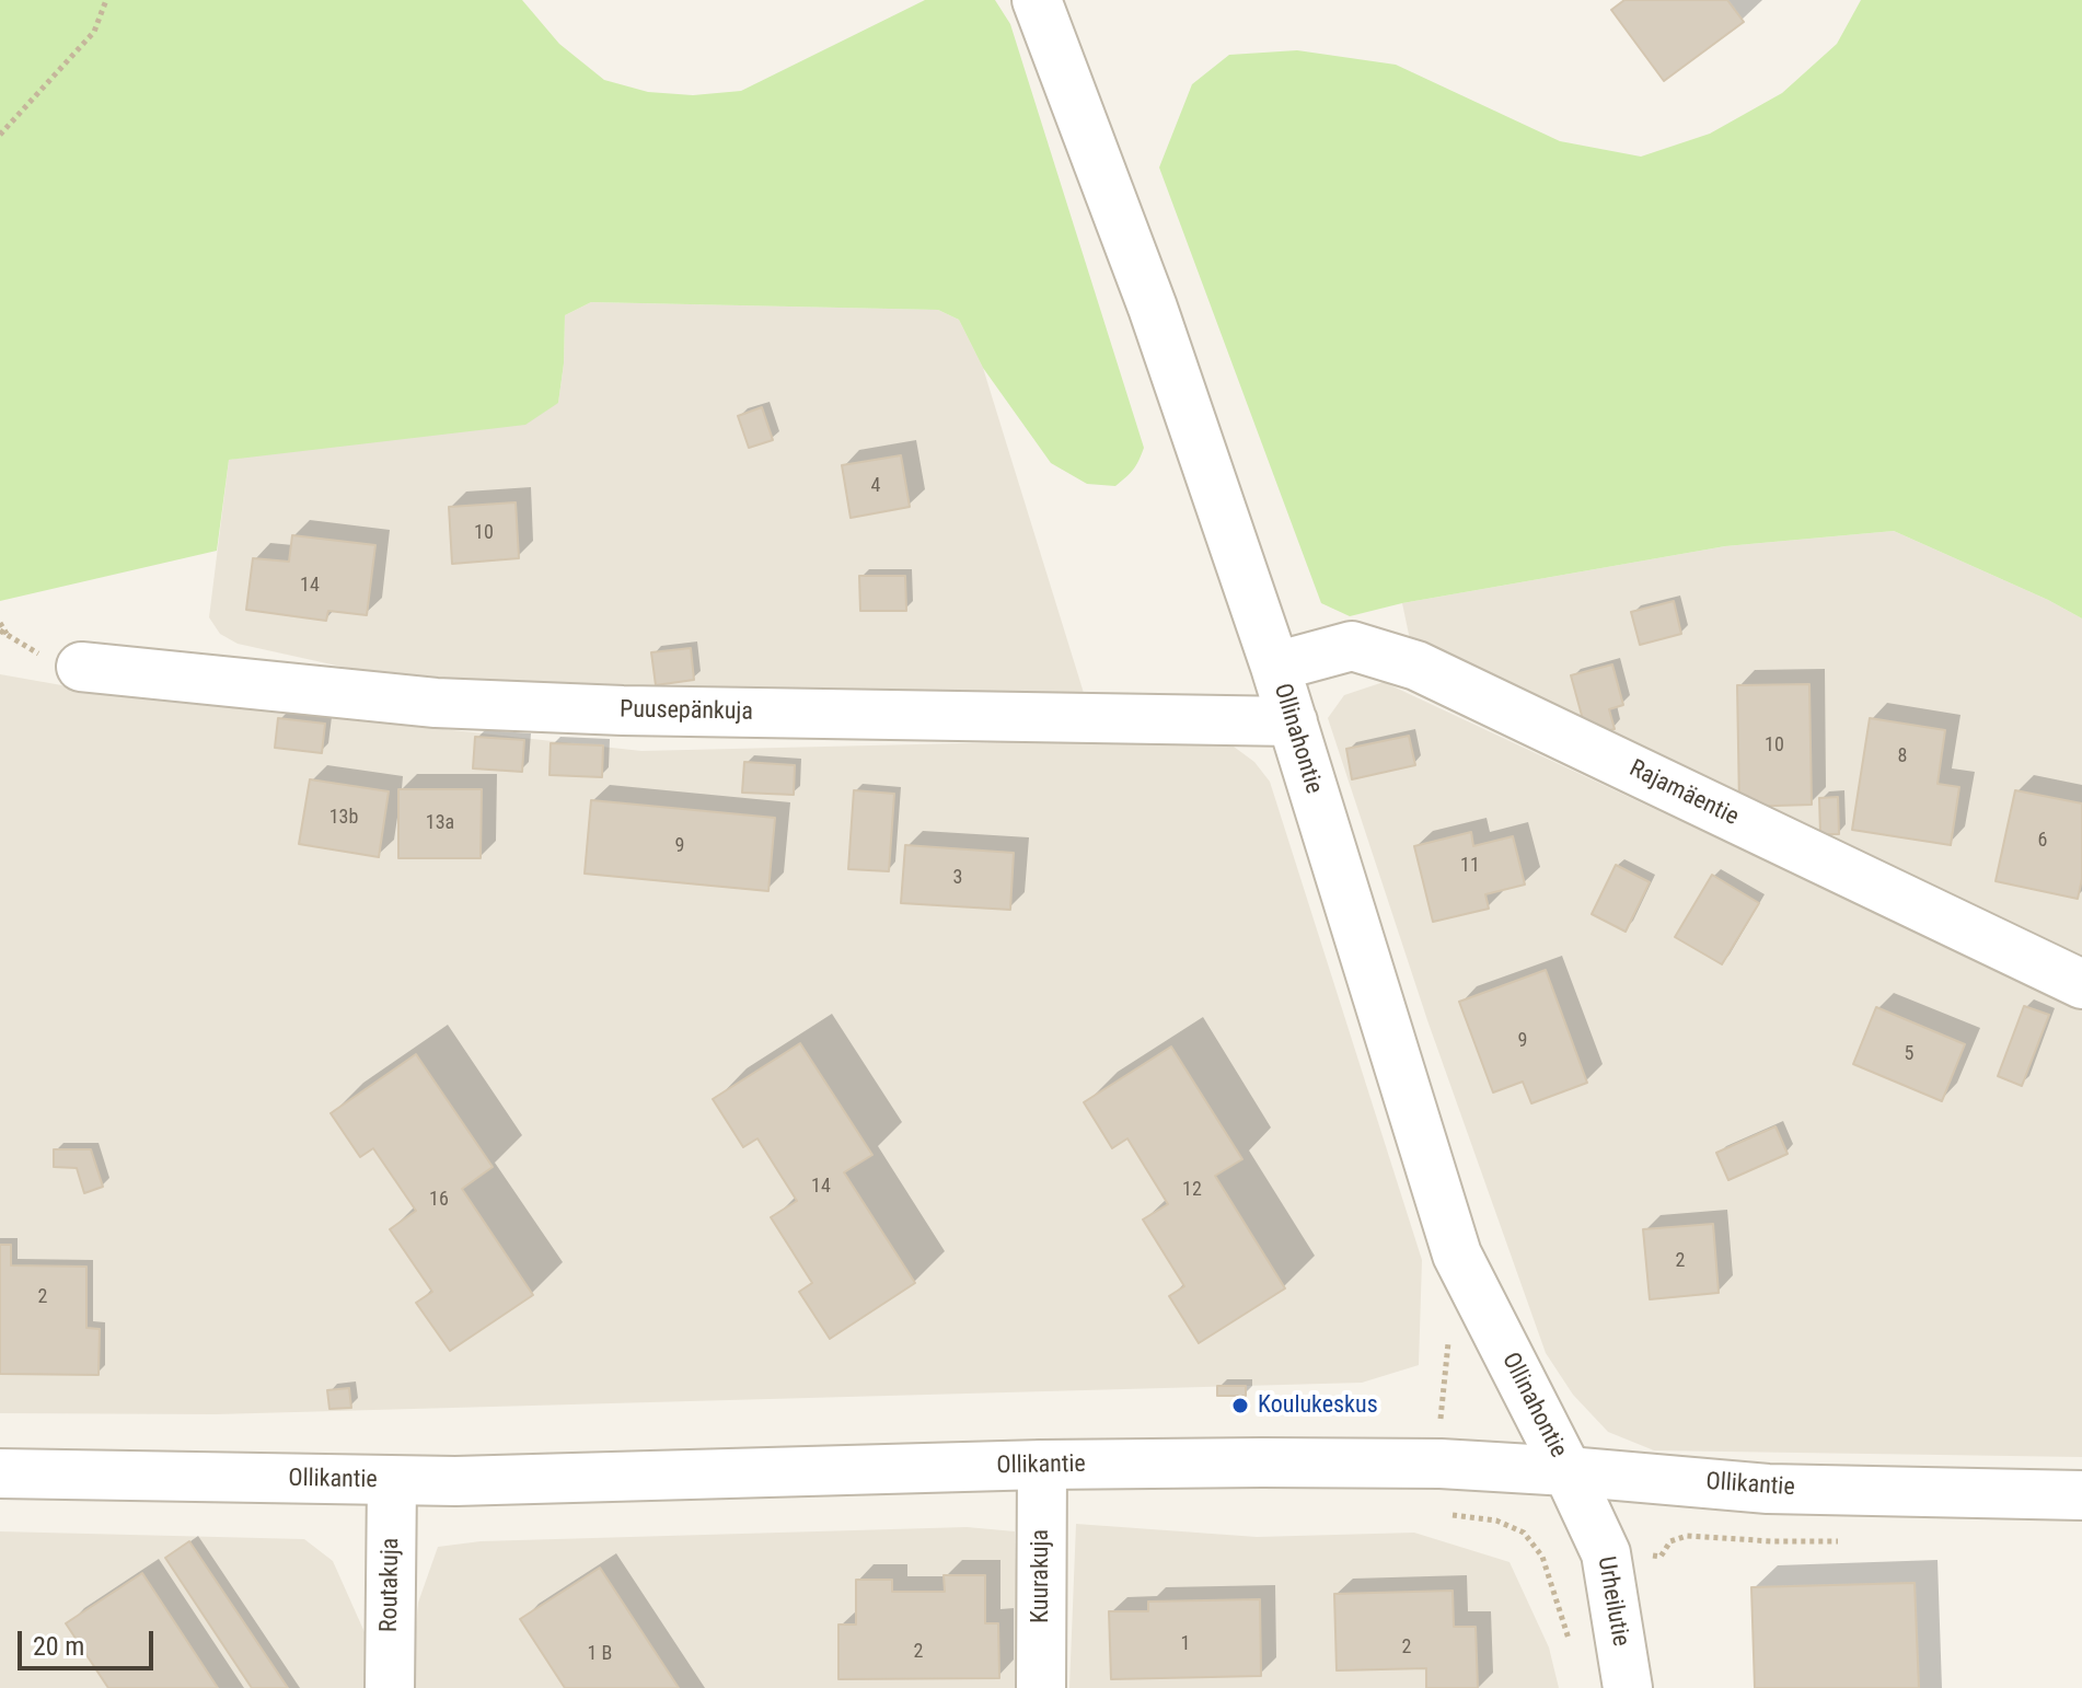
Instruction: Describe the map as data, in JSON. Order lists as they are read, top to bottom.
{
  "streets": {
    "street": [
      "Puusepänkuja",
      "Ollinahontie",
      "Rajamäentie",
      "Ollikantie",
      "Kuurakuja",
      "Routakuja",
      "Urheilutie"
    ]
  },
  "crossings": [
    ["Puusepänkuja", "Ollinahontie"],
    ["Ollinahontie", "Rajamäentie"],
    ["Ollinahontie", "Ollikantie"],
    ["Ollinahontie", "Urheilutie"],
    ["Ollikantie", "Kuurakuja"],
    ["Ollikantie", "Routakuja"],
    ["Ollikantie", "Urheilutie"]
  ],
  "places": ["Koulukeskus"],
  "house_numbers": [
    "4",
    "10",
    "14",
    "10",
    "8",
    "13b",
    "13a",
    "6",
    "9",
    "11",
    "3",
    "9",
    "5",
    "14",
    "12",
    "16",
    "2",
    "2",
    "1",
    "2",
    "2",
    "1 B"
  ],
  "scale_bar": "20 m"
}
